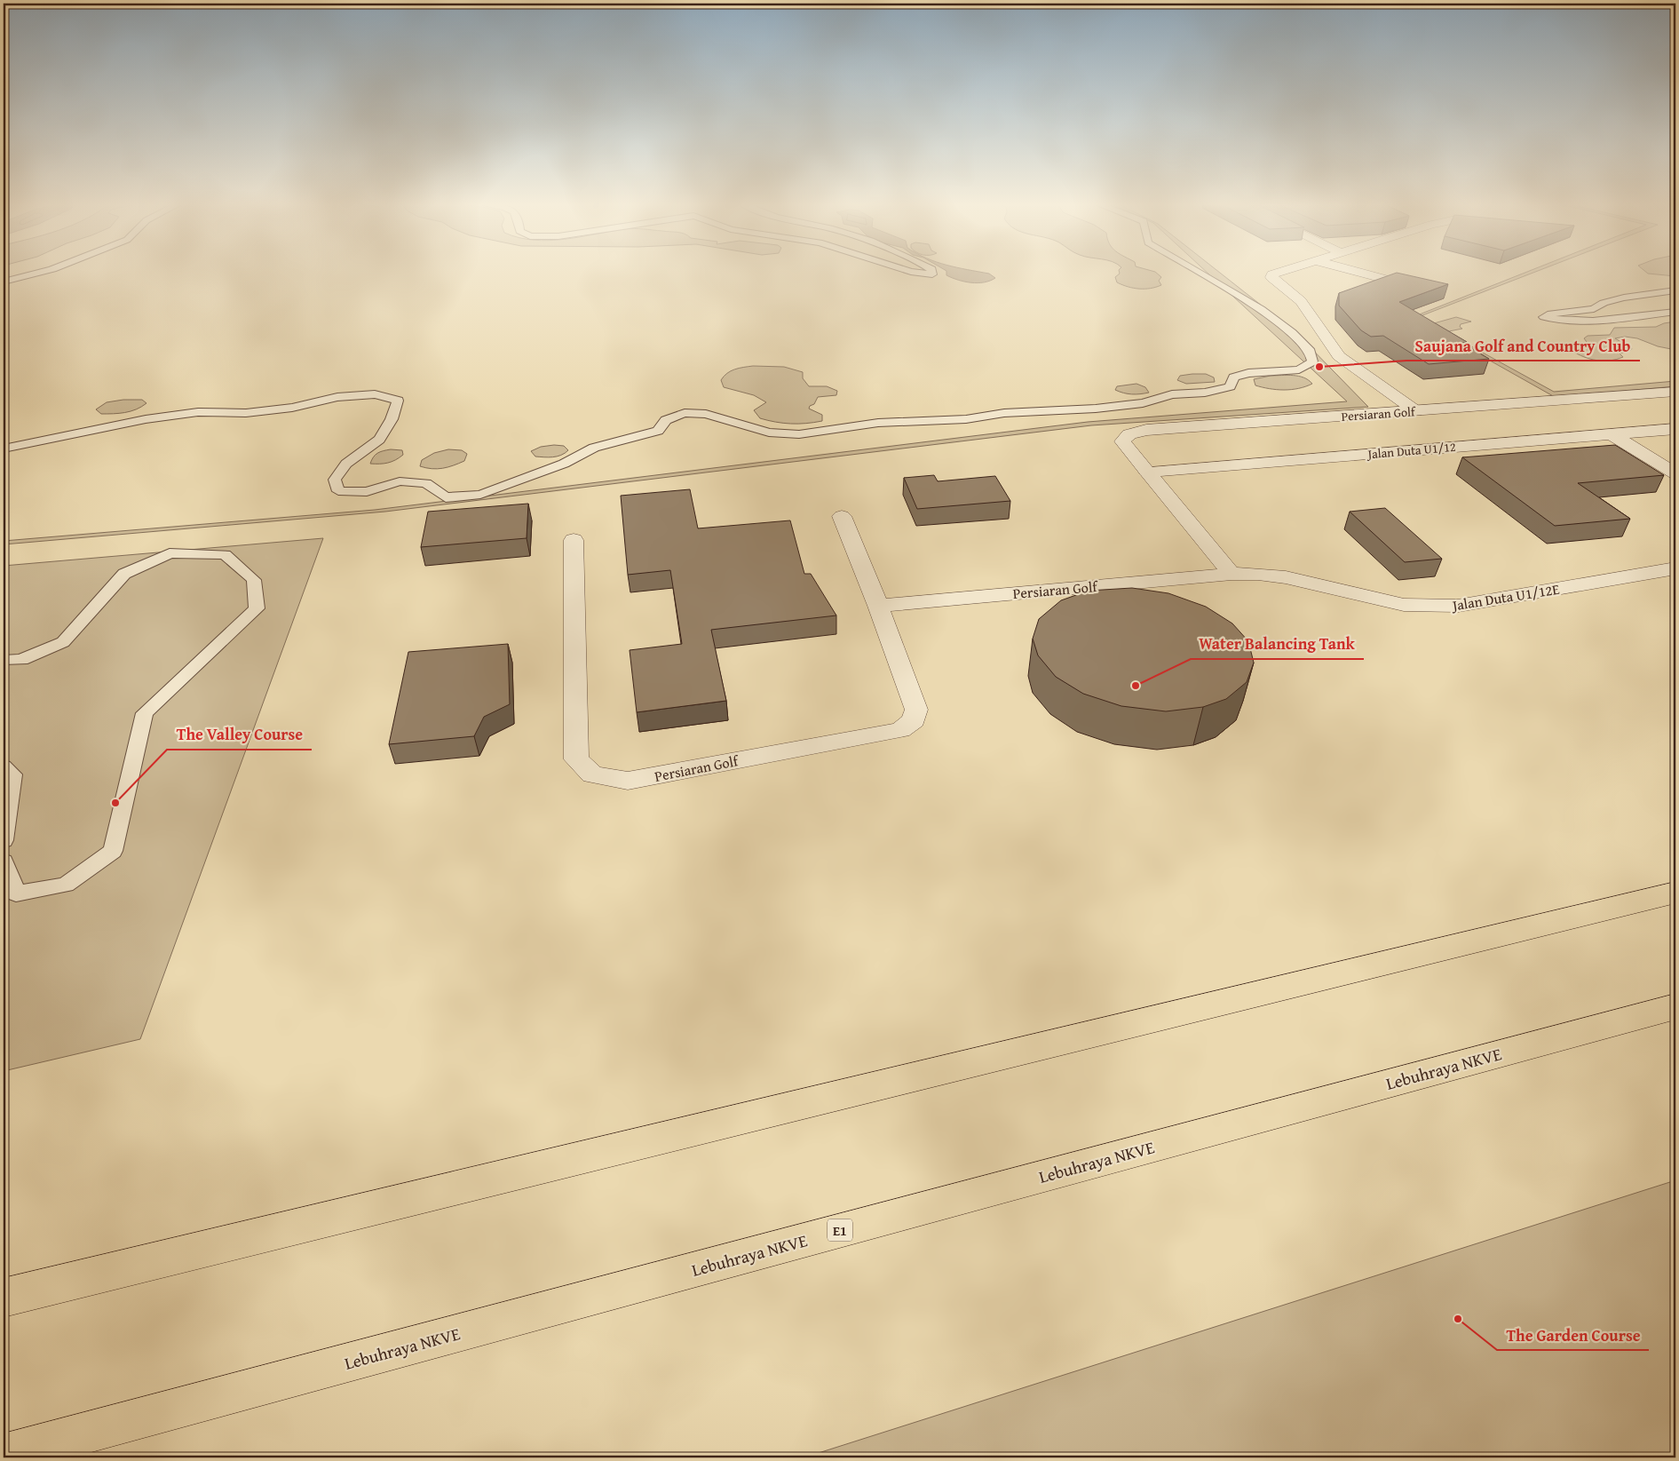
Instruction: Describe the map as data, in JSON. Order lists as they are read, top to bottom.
{
  "streets": {
    "highway": ["Lebuhraya NKVE", "E1"],
    "street": ["Persiaran Golf", "Jalan Duta U1/12", "Jalan Duta U1/12E"]
  },
  "crossings": [
    ["Persiaran Golf", "Jalan Duta U1/12"],
    ["Persiaran Golf", "Jalan Duta U1/12E"]
  ],
  "places": [
    "Saujana Golf and Country Club",
    "Water Balancing Tank",
    "The Valley Course",
    "The Garden Course"
  ]
}
